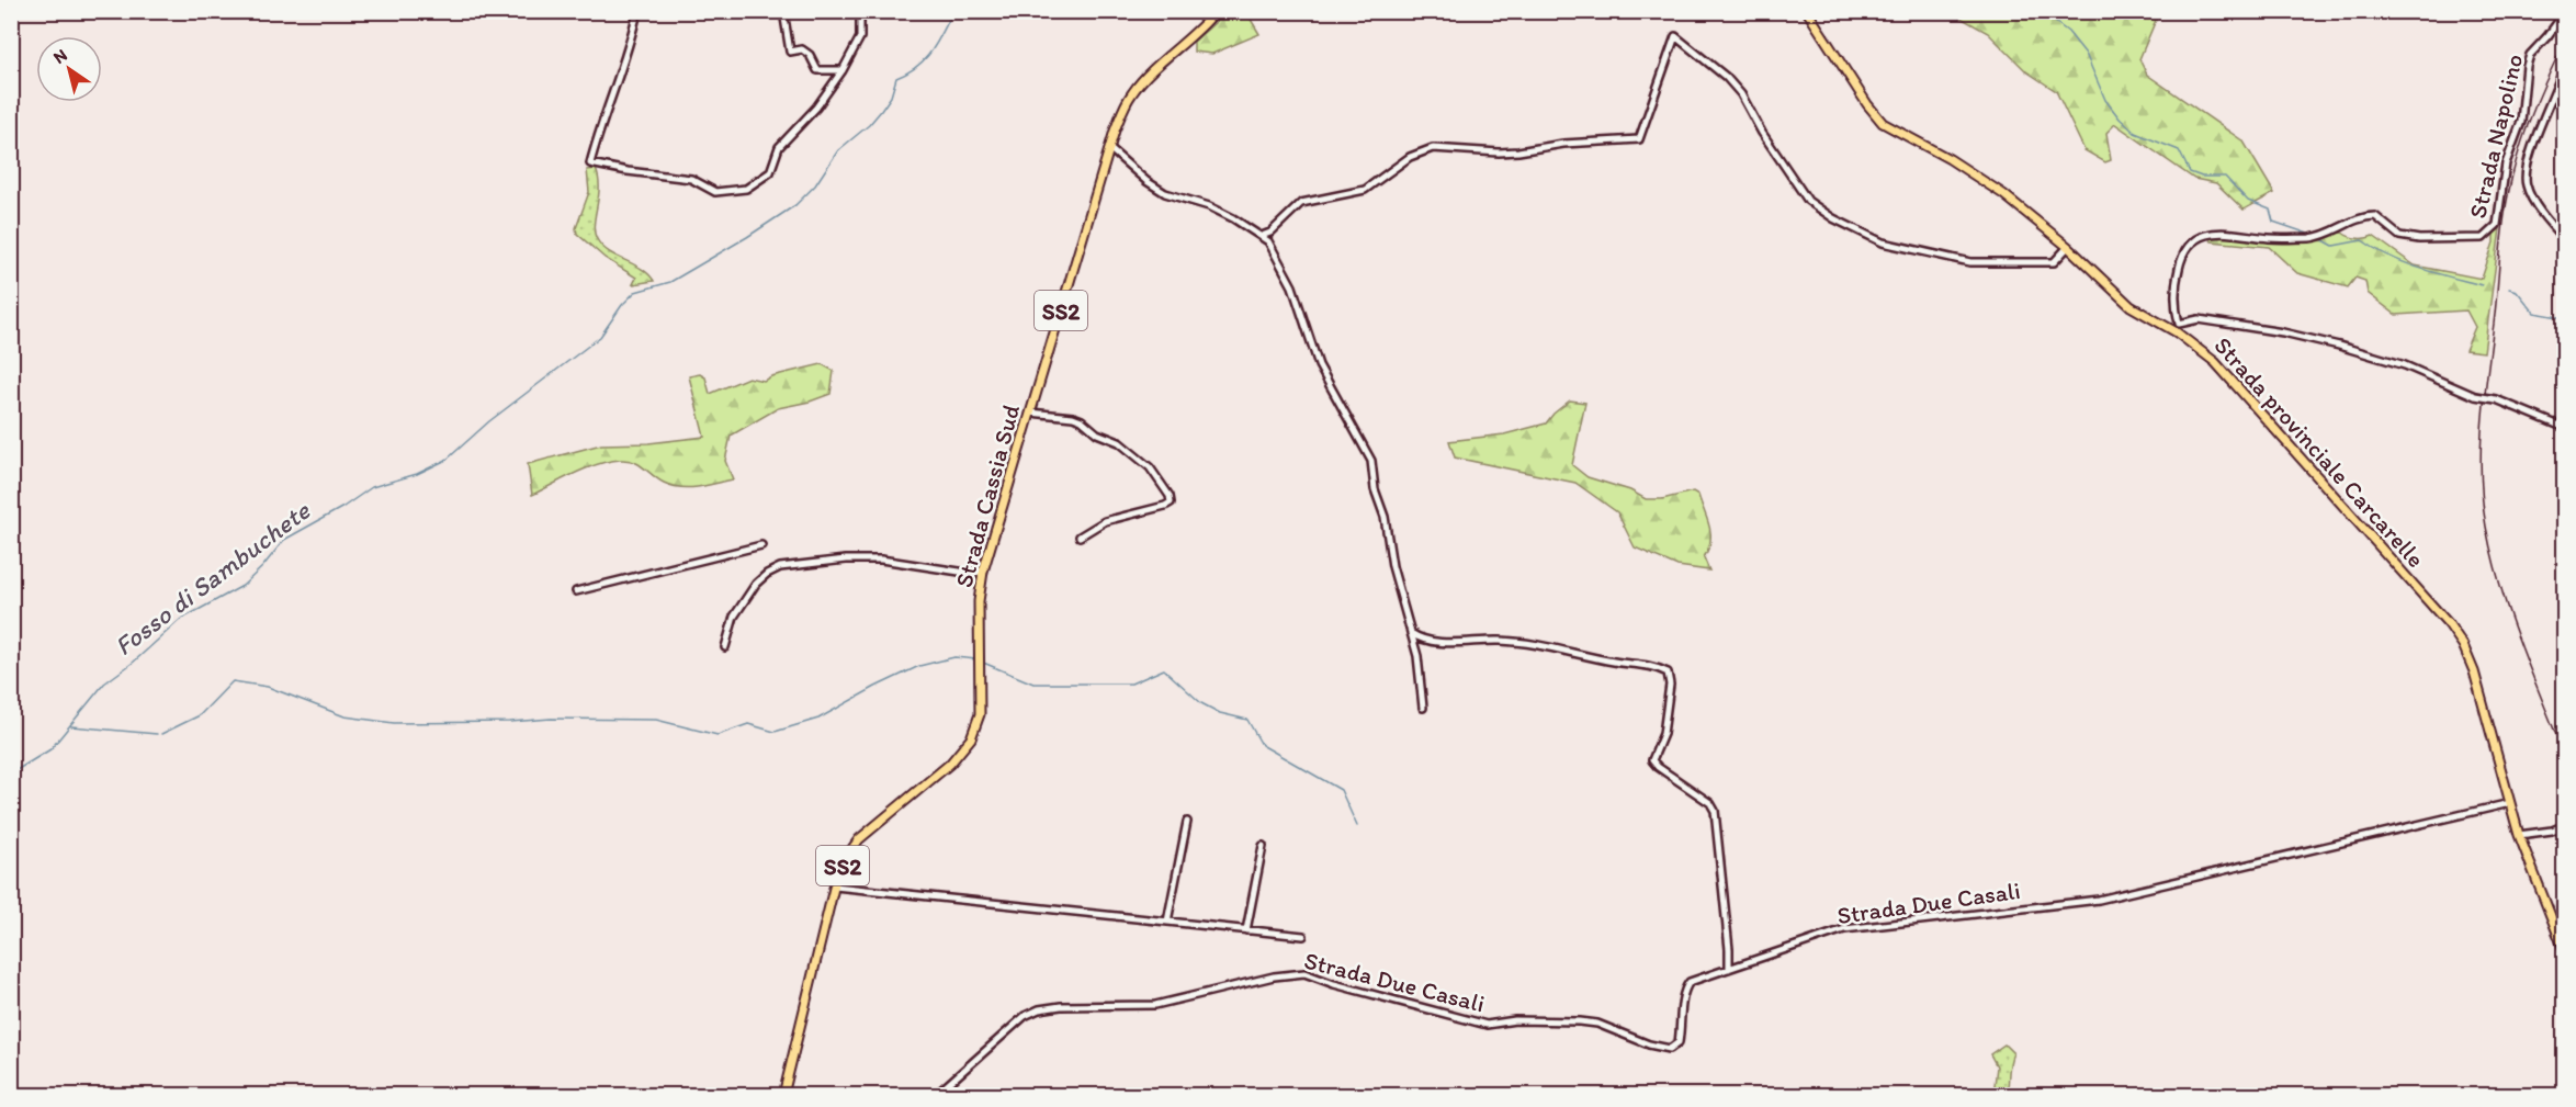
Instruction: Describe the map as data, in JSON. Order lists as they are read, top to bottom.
{
  "streets": {
    "main road": ["SS2", "Strada provinciale Carcarelle", "Strada Cassia Sud"],
    "street": ["Strada Napolino", "Strada Due Casali"]
  },
  "crossings": [
    ["Strada provinciale Carcarelle", "Strada Due Casali"]
  ],
  "water": ["Fosso di Sambuchete"],
  "north": "top left"
}
